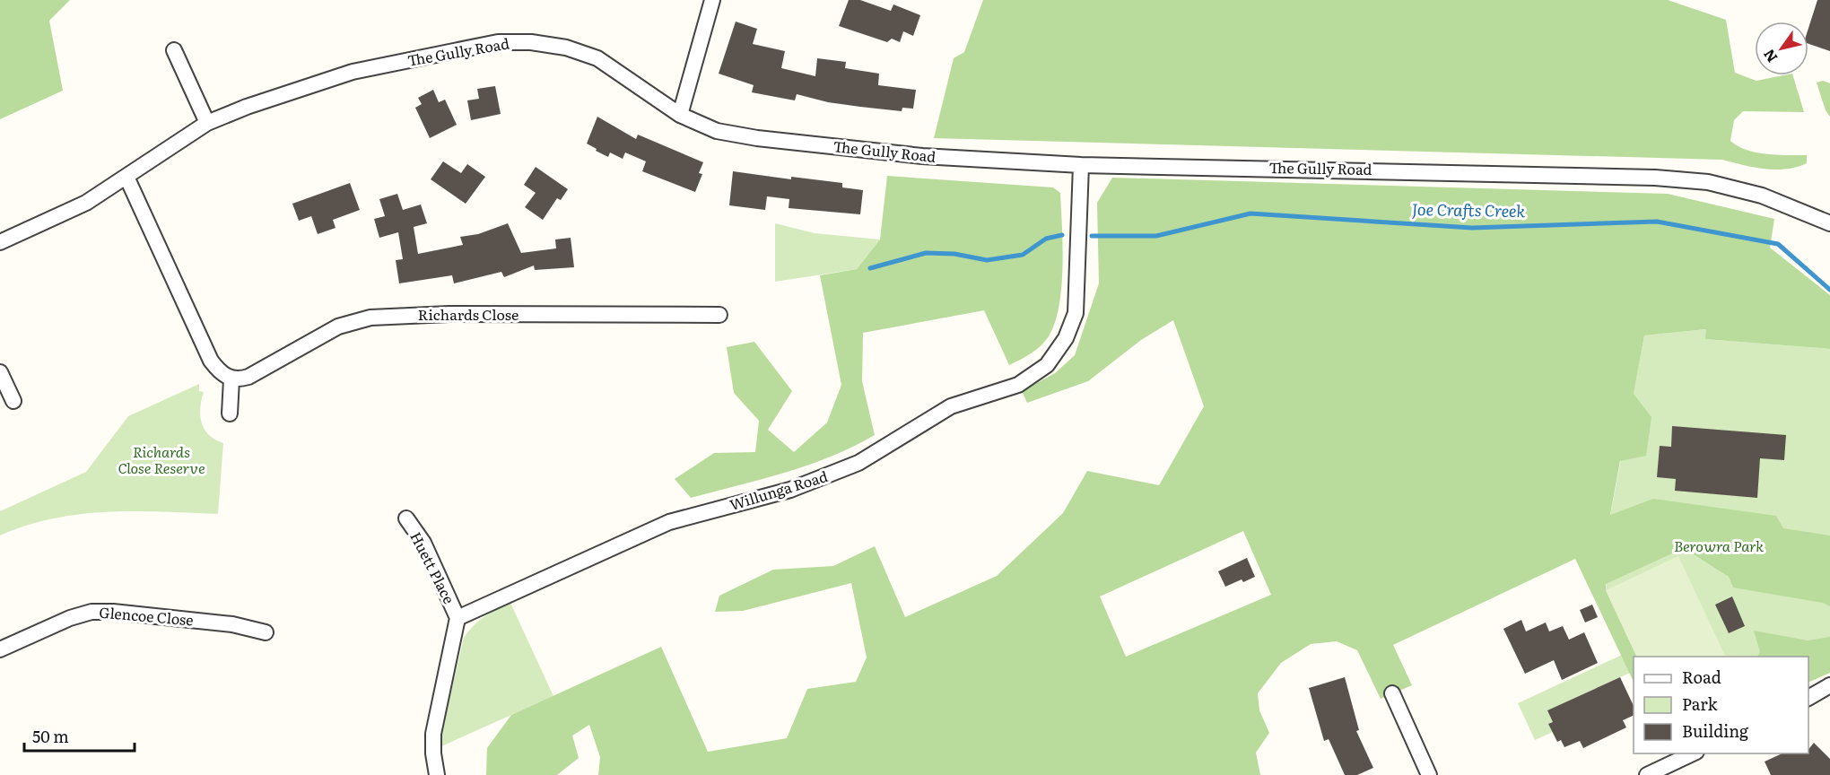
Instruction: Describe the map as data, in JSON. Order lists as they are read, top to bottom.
{
  "streets": {
    "street": [
      "The Gully Road",
      "Richards Close",
      "Willunga Road",
      "Huett Place",
      "Glencoe Close"
    ]
  },
  "crossings": [
    ["The Gully Road", "Willunga Road"],
    ["Willunga Road", "Huett Place"]
  ],
  "water": ["Joe Crafts Creek"],
  "parks": ["Richards Close Reserve", "Berowra Park"],
  "legend": ["Road", "Park", "Building"],
  "scale_bar": "50 m",
  "north": "bottom left"
}
